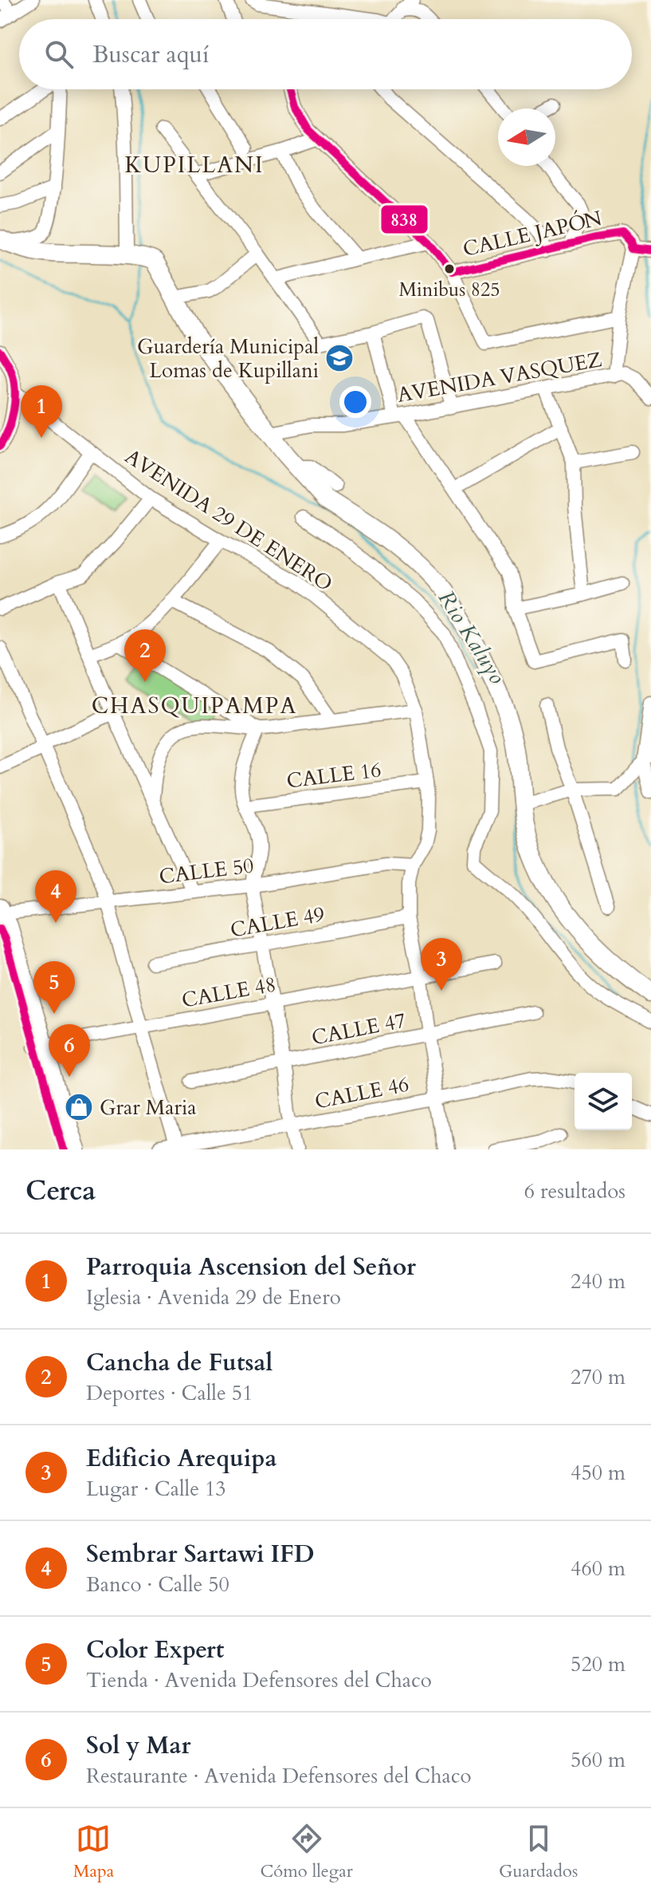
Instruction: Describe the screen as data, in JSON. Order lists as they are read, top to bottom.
{
  "streets": {
    "street": [
      "CALLE JAPÓN",
      "AVENIDA VASQUEZ",
      "AVENIDA 29 DE ENERO",
      "CALLE 16",
      "CALLE 50",
      "CALLE 49",
      "CALLE 48",
      "CALLE 47",
      "CALLE 46"
    ]
  },
  "crossings": [
    ["AVENIDA 29 DE ENERO", "CALLE 16"],
    ["AVENIDA 29 DE ENERO", "CALLE 50"],
    ["AVENIDA 29 DE ENERO", "CALLE 49"],
    ["AVENIDA 29 DE ENERO", "CALLE 48"],
    ["AVENIDA 29 DE ENERO", "CALLE 47"],
    ["AVENIDA 29 DE ENERO", "CALLE 46"]
  ],
  "districts": ["KUPILLANI", "CHASQUIPAMPA"],
  "water": ["Rio Kaluyo"],
  "places": {
    "other": ["Minibus 825"],
    "school or university": ["Guardería Municipal Lomas de Kupillani"],
    "shop": ["Grar Maria"]
  },
  "lines": ["transit line 838"],
  "north": "left",
  "page": {
    "search": "Buscar aquí",
    "pins": [
      "1",
      "2",
      "4",
      "3",
      "5",
      "6"
    ],
    "heading": ["Cerca", "6 resultados"],
    "list": [
      {
        "mark": "1",
        "name": "Parroquia Ascension del Señor",
        "note": "Iglesia · Avenida 29 de Enero",
        "value": "240 m"
      },
      {
        "mark": "2",
        "name": "Cancha de Futsal",
        "note": "Deportes · Calle 51",
        "value": "270 m"
      },
      {
        "mark": "3",
        "name": "Edificio Arequipa",
        "note": "Lugar · Calle 13",
        "value": "450 m"
      },
      {
        "mark": "4",
        "name": "Sembrar Sartawi IFD",
        "note": "Banco · Calle 50",
        "value": "460 m"
      },
      {
        "mark": "5",
        "name": "Color Expert",
        "note": "Tienda · Avenida Defensores del Chaco",
        "value": "520 m"
      },
      {
        "mark": "6",
        "name": "Sol y Mar",
        "note": "Restaurante · Avenida Defensores del Chaco",
        "value": "560 m"
      }
    ],
    "nav": ["Mapa", "Cómo llegar", "Guardados"]
  }
}
